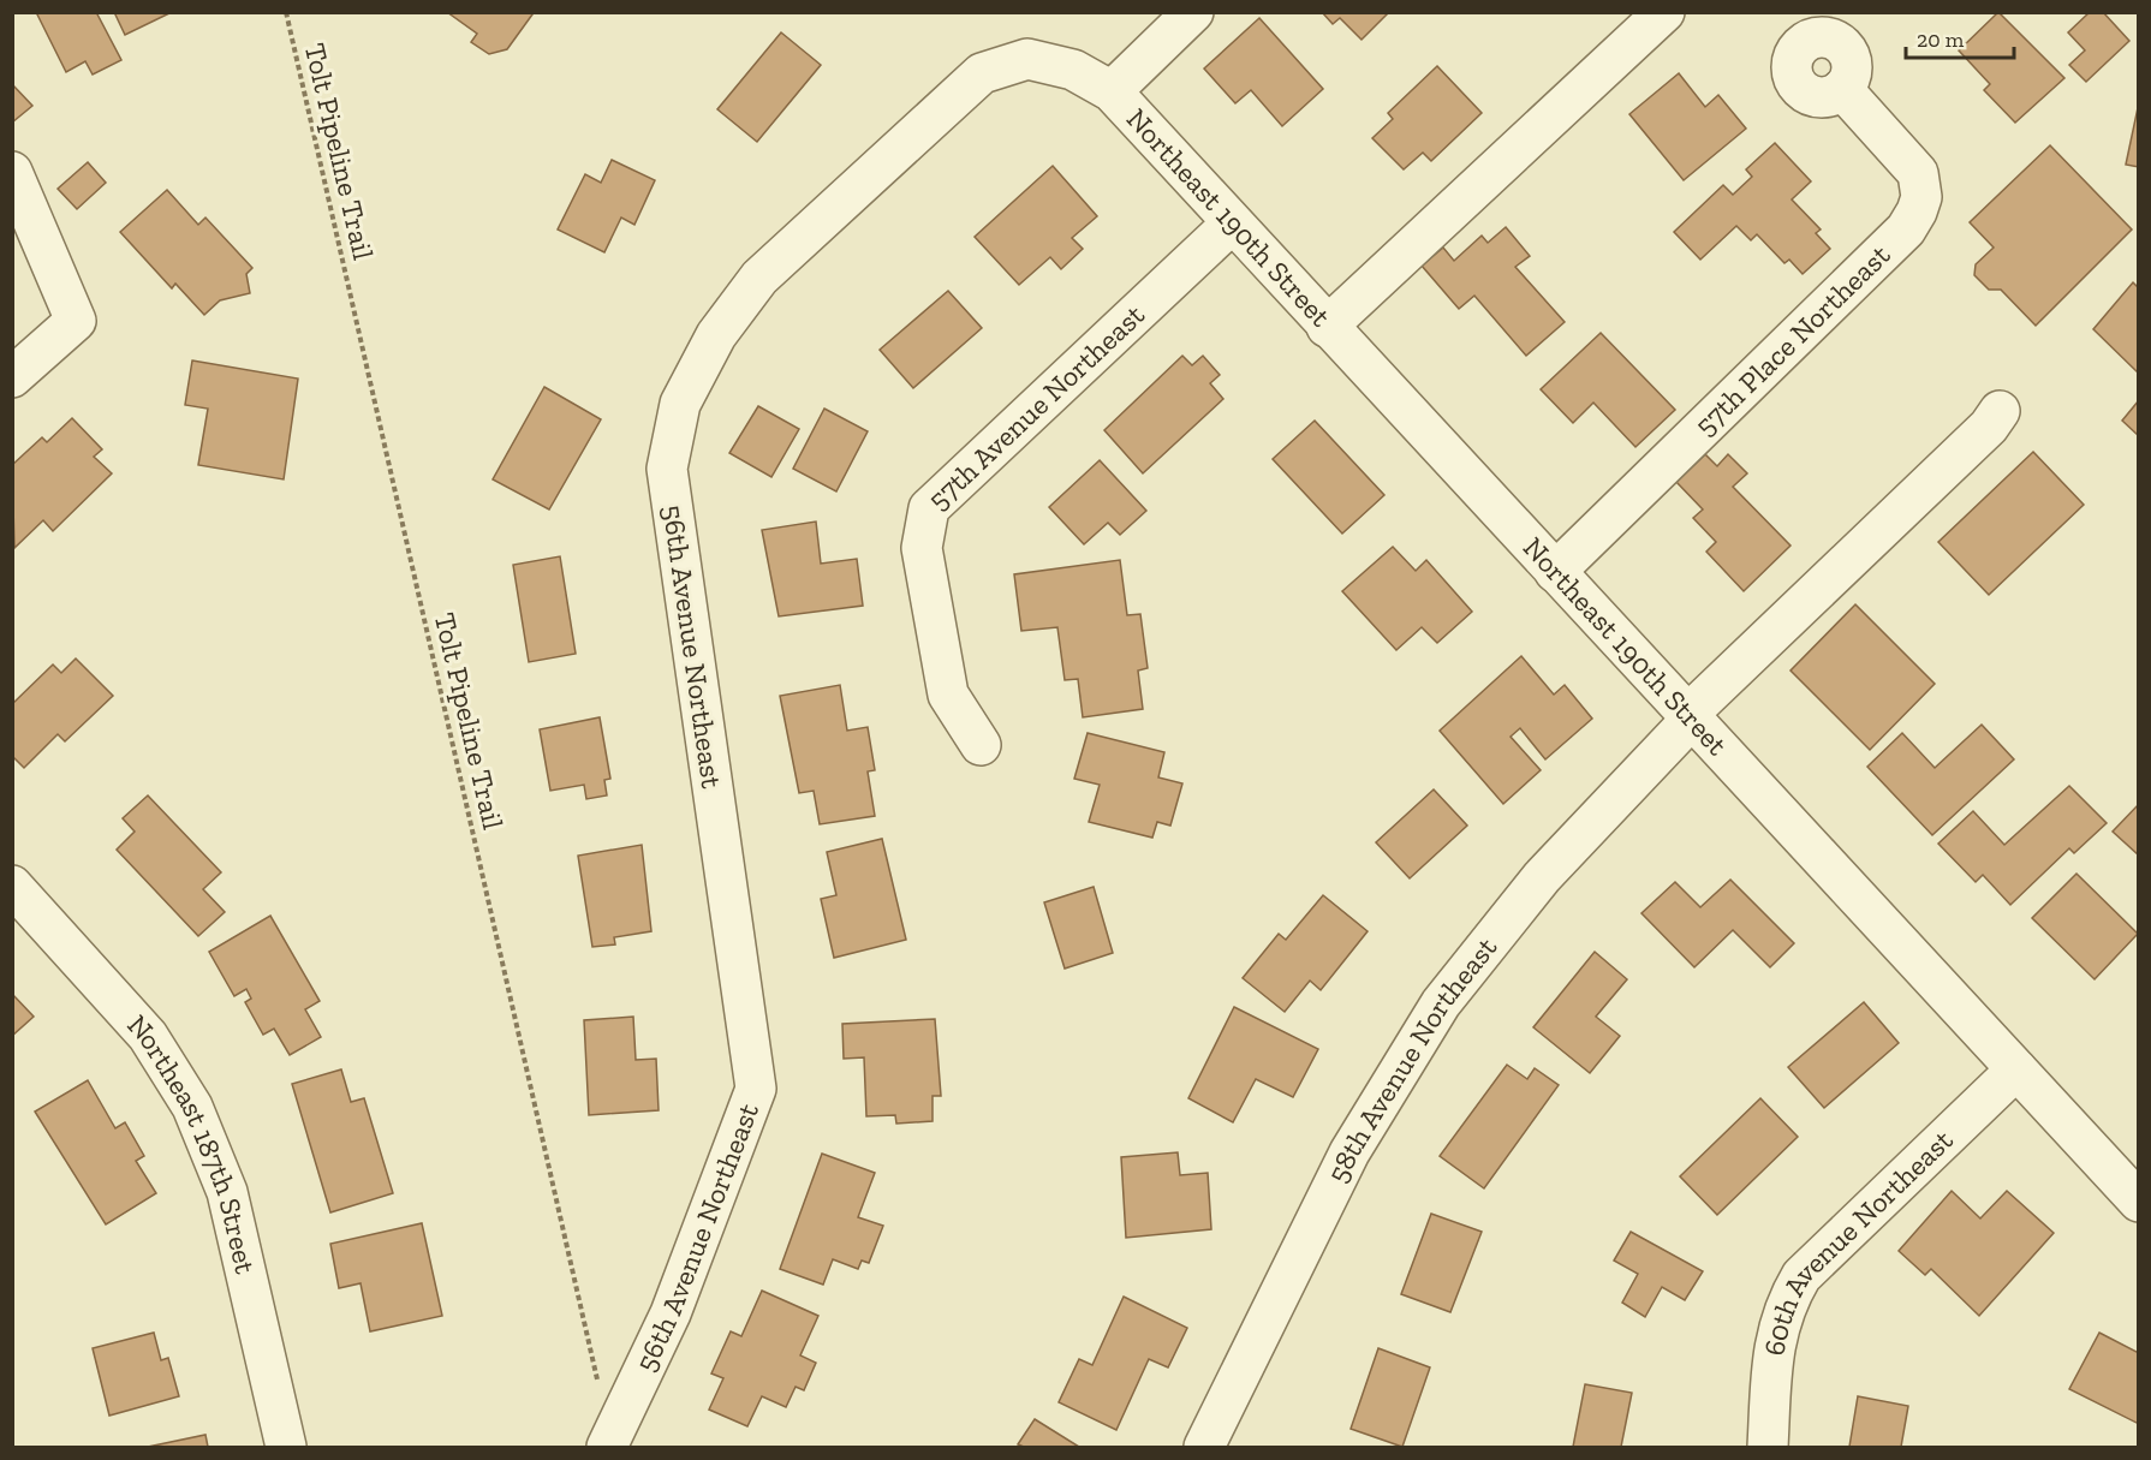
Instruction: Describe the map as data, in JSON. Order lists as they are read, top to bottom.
{
  "streets": {
    "street": [
      "Northeast 190th Street",
      "57th Place Northeast",
      "57th Avenue Northeast",
      "56th Avenue Northeast",
      "58th Avenue Northeast",
      "Northeast 187th Street",
      "60th Avenue Northeast"
    ],
    "path": ["Tolt Pipeline Trail"]
  },
  "crossings": [
    ["Northeast 190th Street", "57th Place Northeast"],
    ["Northeast 190th Street", "57th Avenue Northeast"],
    ["Northeast 190th Street", "56th Avenue Northeast"],
    ["Northeast 190th Street", "58th Avenue Northeast"],
    ["Northeast 190th Street", "60th Avenue Northeast"]
  ],
  "scale_bar": "20 m"
}
